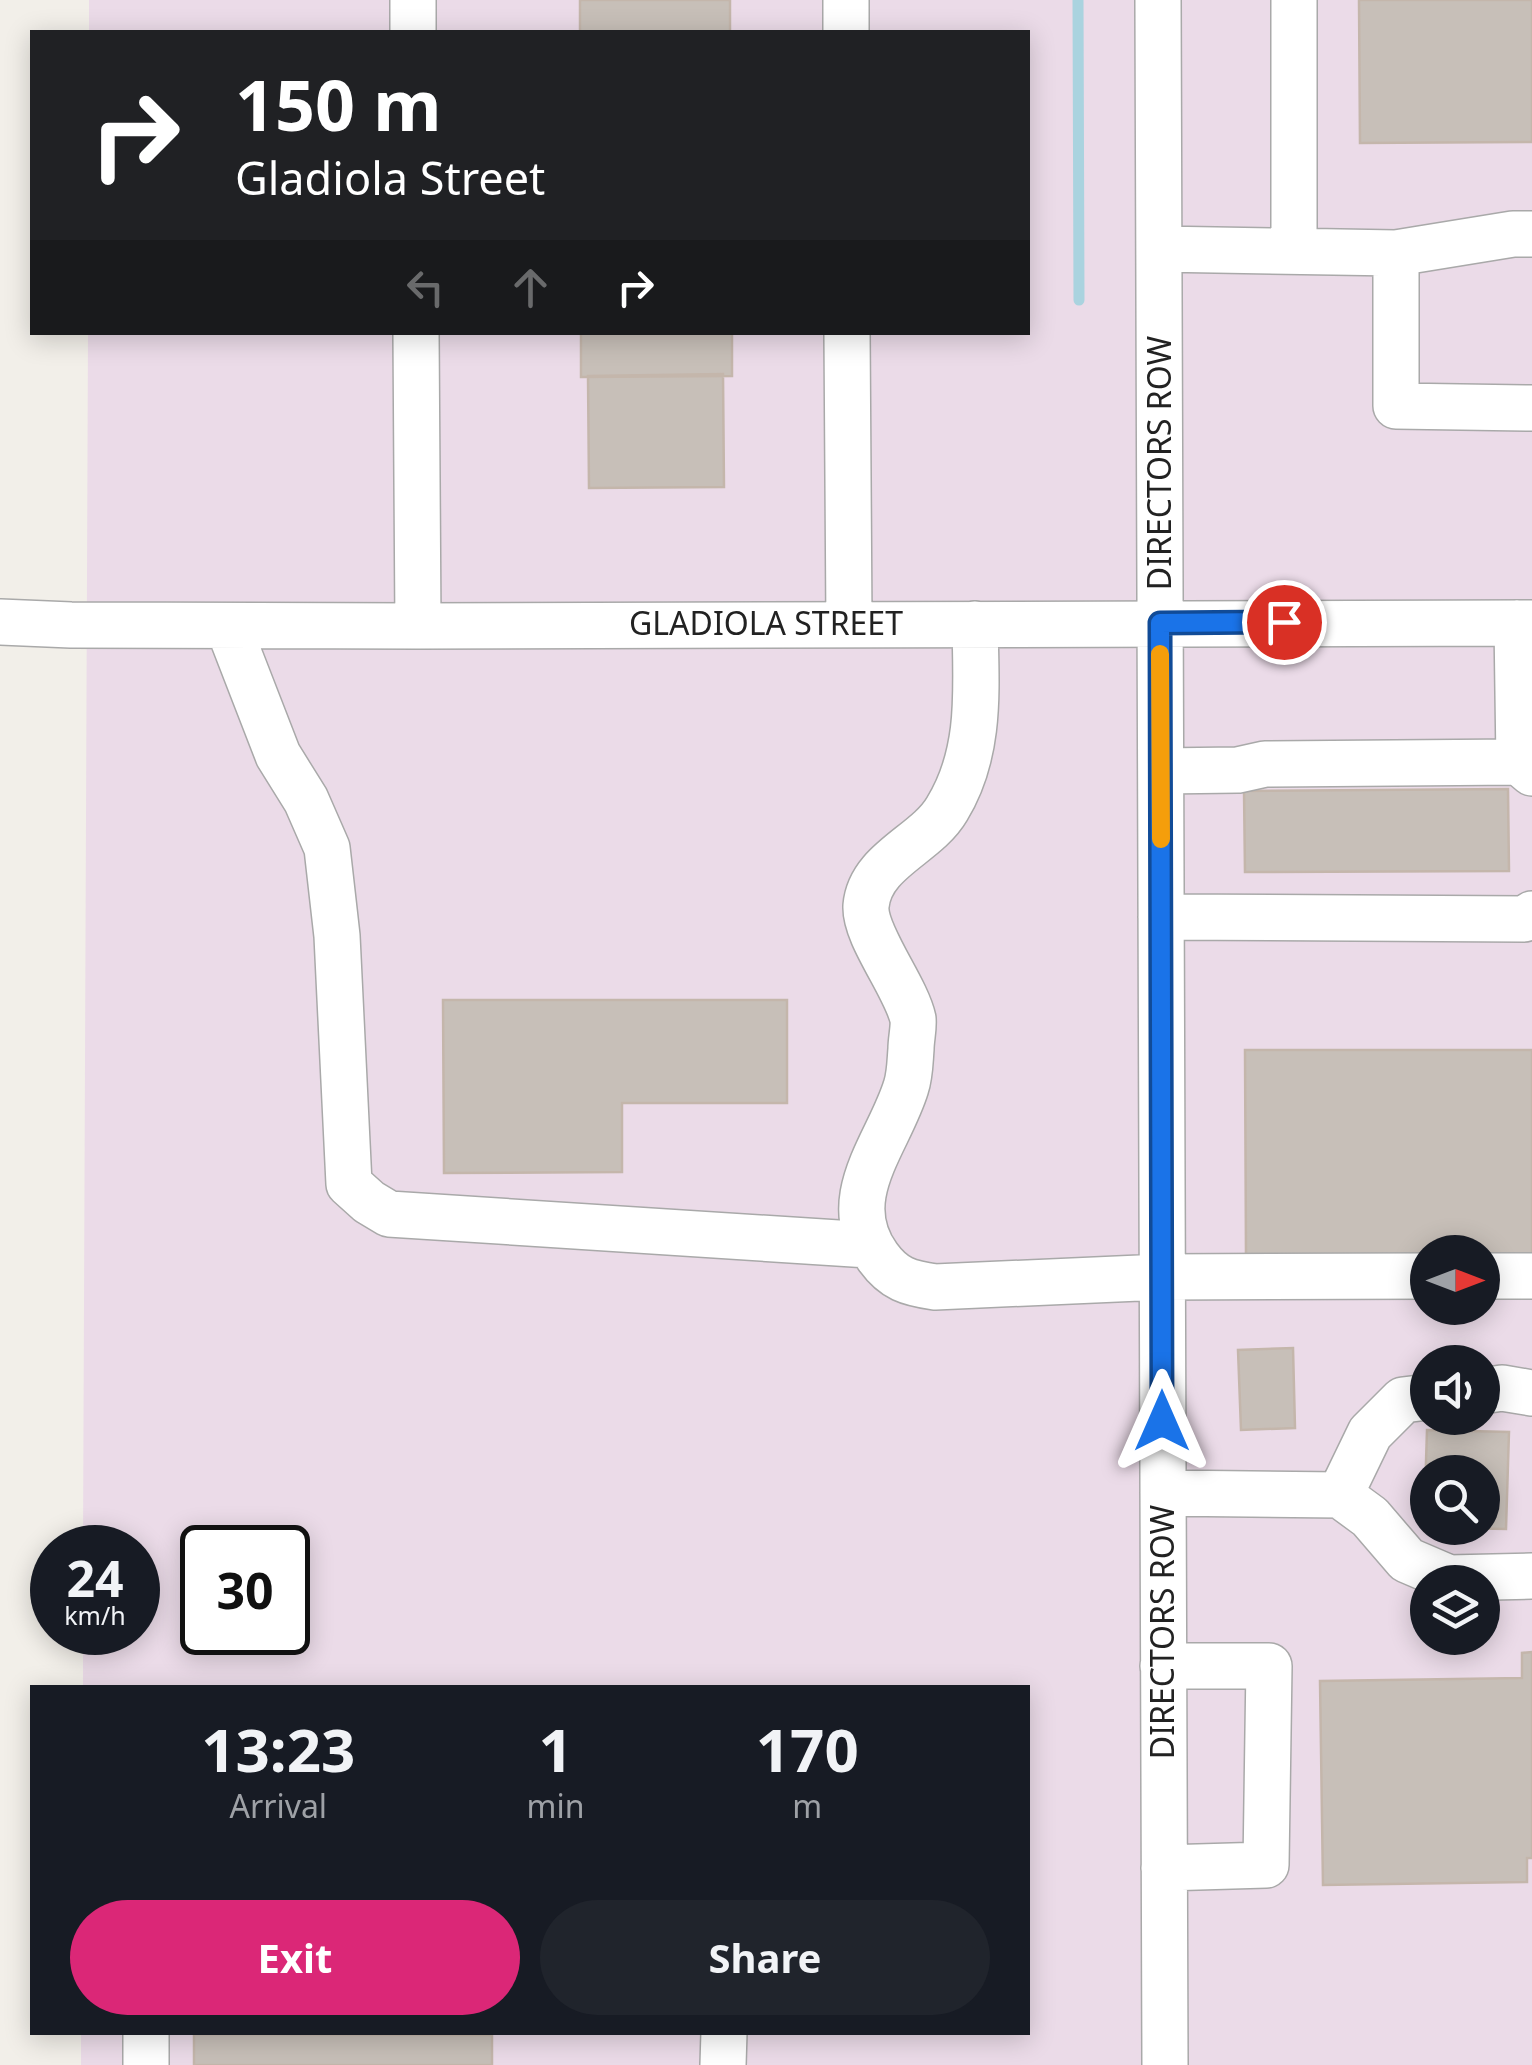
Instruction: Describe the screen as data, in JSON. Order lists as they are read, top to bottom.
{
  "streets": {
    "street": ["DIRECTORS ROW", "GLADIOLA STREET"]
  },
  "crossings": [
    ["DIRECTORS ROW", "GLADIOLA STREET"]
  ],
  "north": "right",
  "page": {
    "turn": ["150 m", "Gladiola Street"],
    "speed": "24 km/h",
    "limit": "30",
    "eta": [
      "13:23",
      "Arrival",
      "1",
      "min",
      "170",
      "m"
    ],
    "buttons": ["Exit", "Share"]
  }
}
